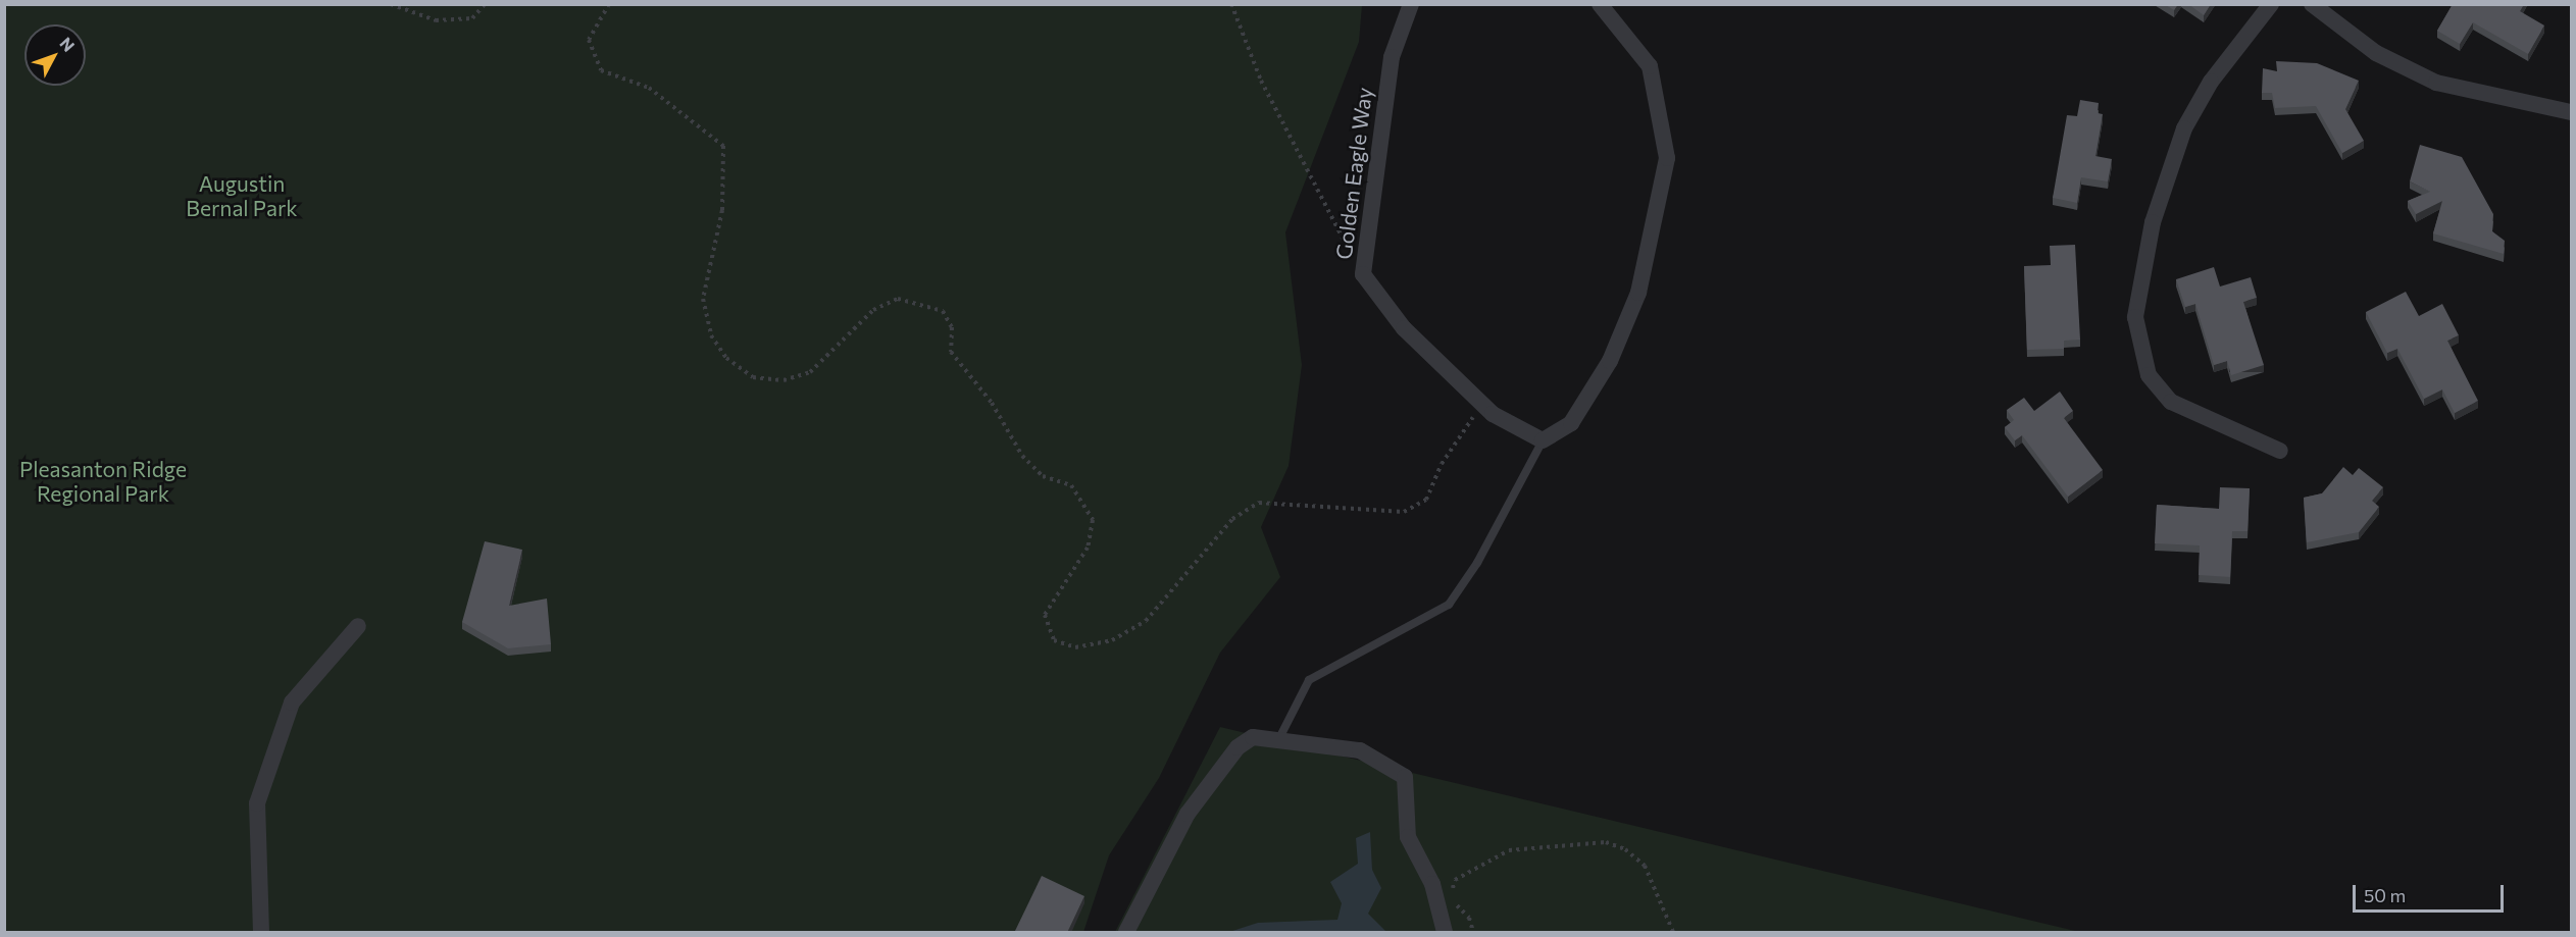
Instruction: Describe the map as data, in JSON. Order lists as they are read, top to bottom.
{
  "streets": {
    "street": ["Golden Eagle Way"]
  },
  "parks": ["Augustin Bernal Park", "Pleasanton Ridge Regional Park"],
  "scale_bar": "50 m",
  "north": "top right"
}
